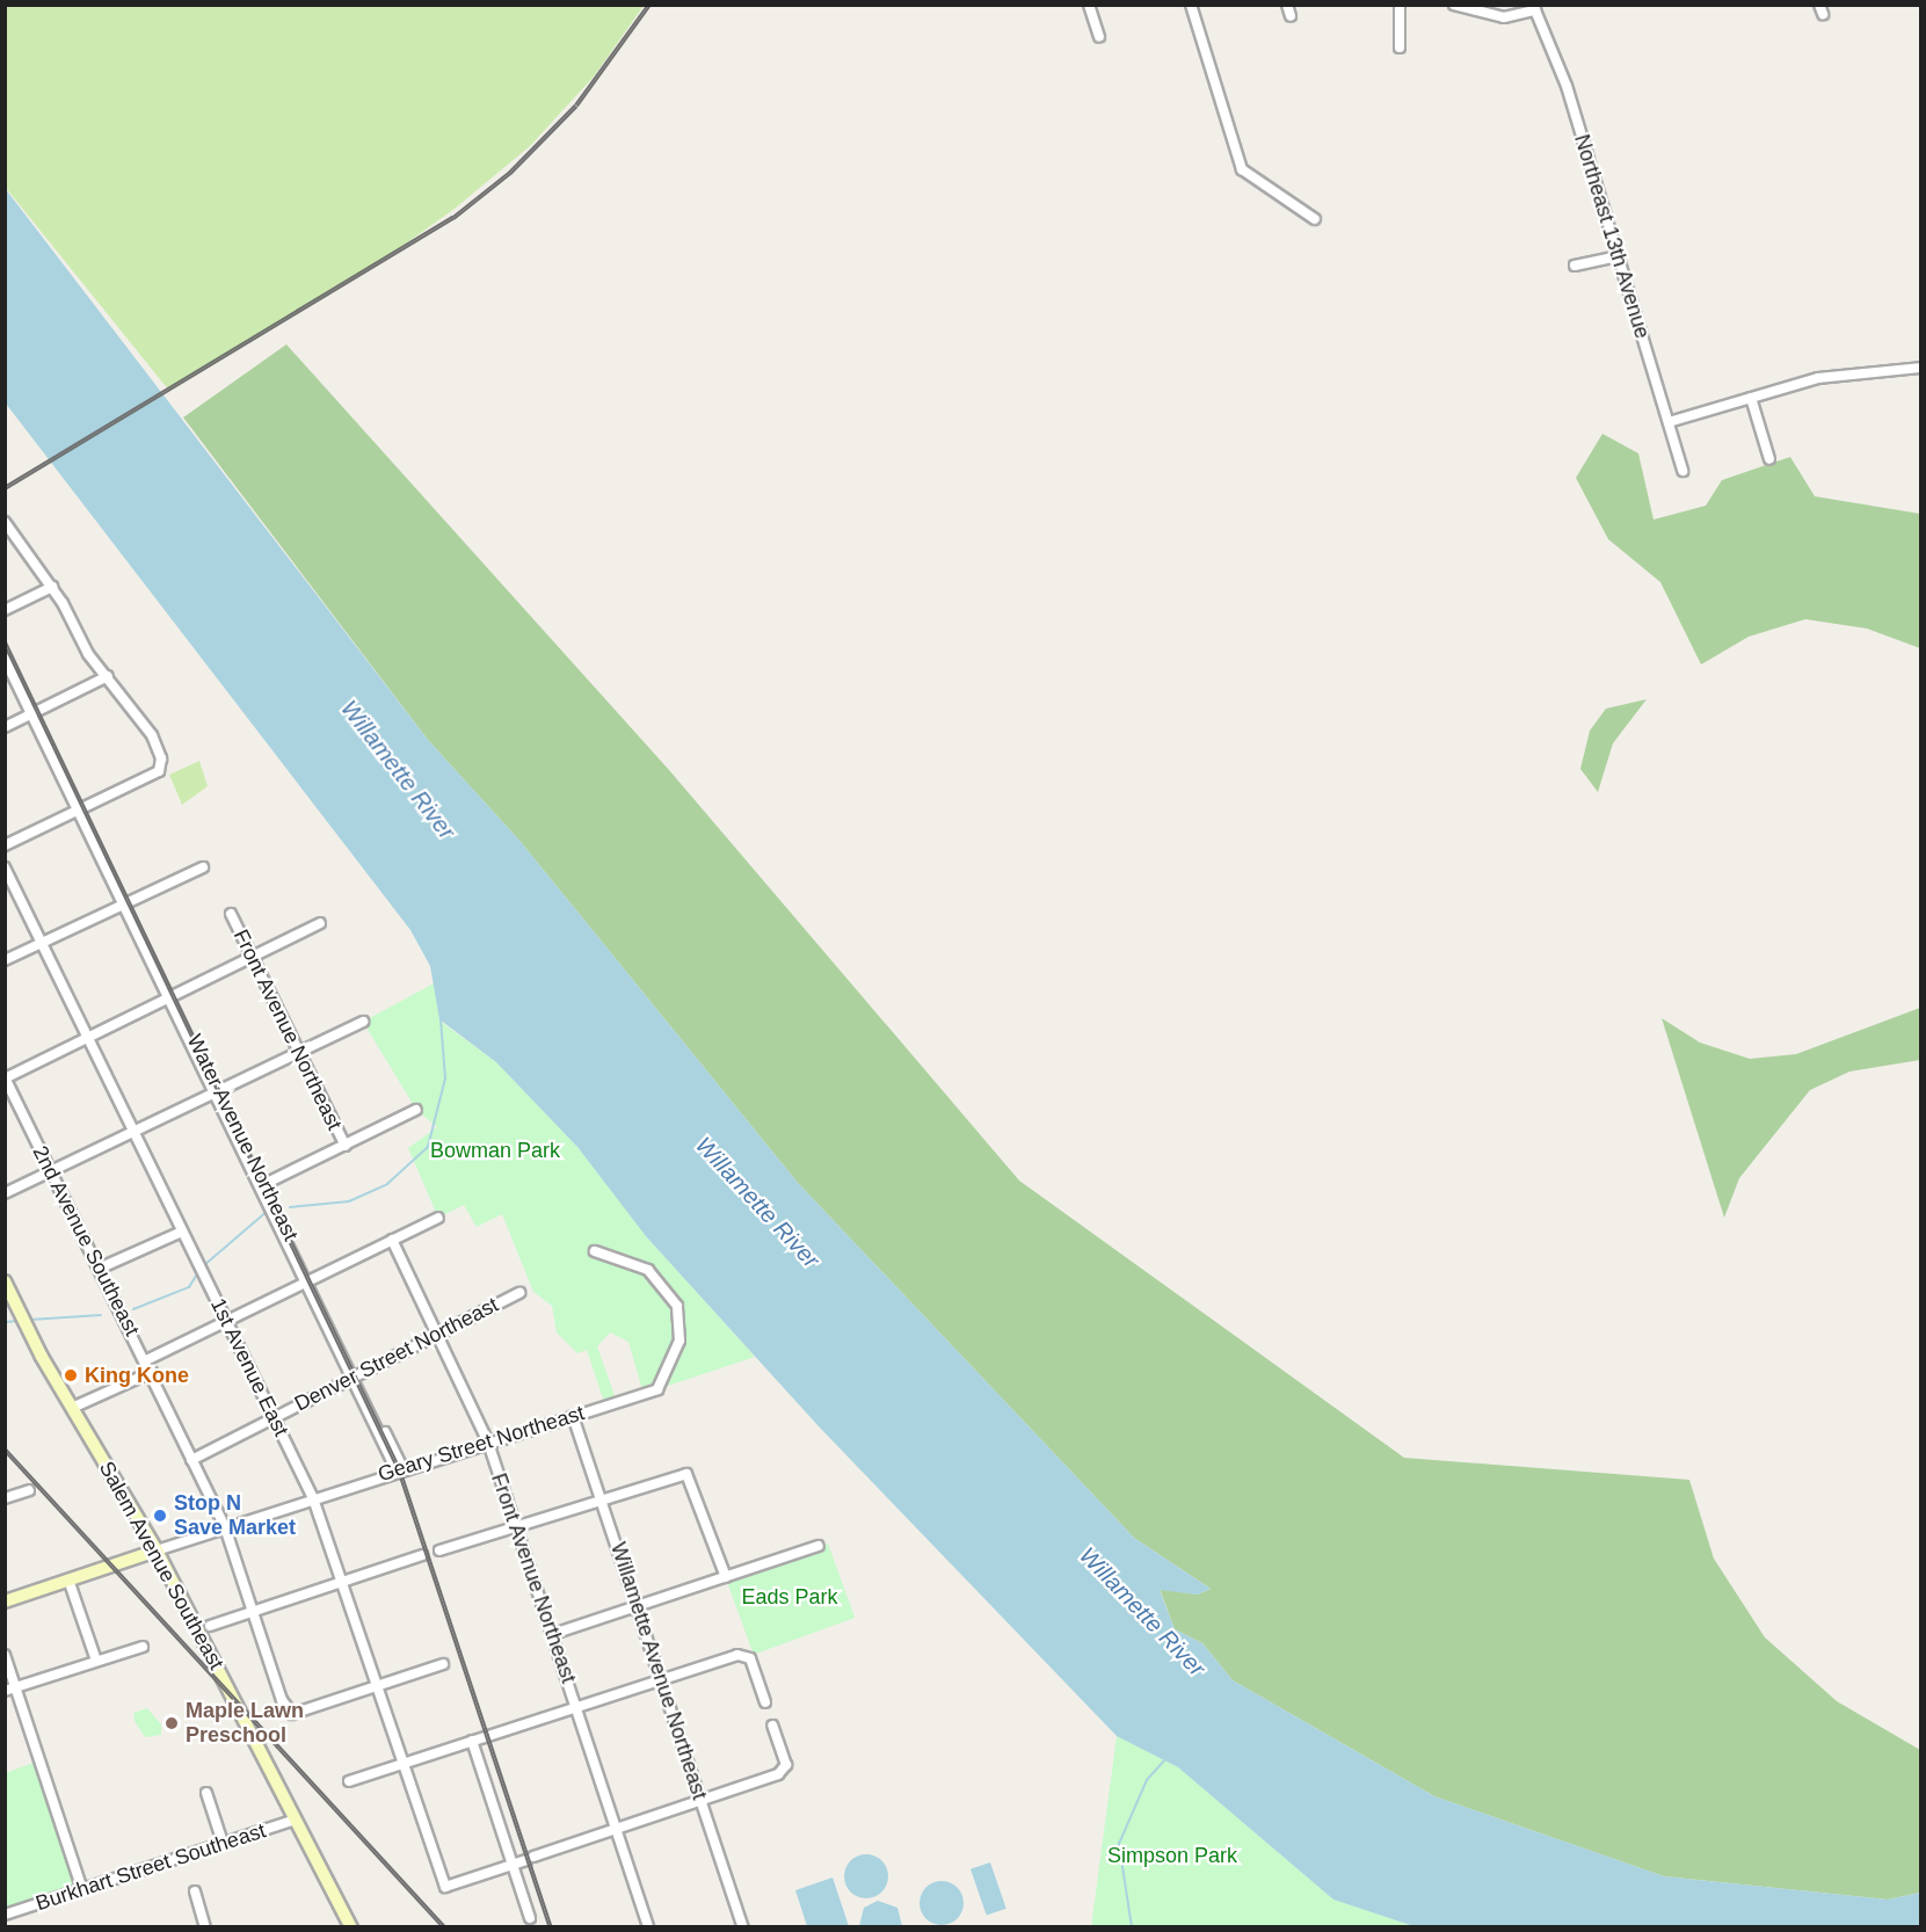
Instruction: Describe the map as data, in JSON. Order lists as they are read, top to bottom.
{
  "streets": {
    "main road": ["Salem Avenue Southeast"],
    "street": [
      "Northeast 13th Avenue",
      "Front Avenue Northeast",
      "Water Avenue Northeast",
      "2nd Avenue Southeast",
      "Denver Street Northeast",
      "1st Avenue East",
      "Geary Street Northeast",
      "Willamette Avenue Northeast",
      "Burkhart Street Southeast"
    ]
  },
  "crossings": [
    ["Front Avenue Northeast", "Denver Street Northeast"],
    ["Front Avenue Northeast", "Geary Street Northeast"],
    ["Water Avenue Northeast", "Denver Street Northeast"],
    ["Water Avenue Northeast", "Geary Street Northeast"],
    ["2nd Avenue Southeast", "Denver Street Northeast"],
    ["2nd Avenue Southeast", "1st Avenue East"],
    ["2nd Avenue Southeast", "Geary Street Northeast"],
    ["Denver Street Northeast", "1st Avenue East"],
    ["1st Avenue East", "Geary Street Northeast"],
    ["Geary Street Northeast", "Salem Avenue Southeast"],
    ["Geary Street Northeast", "Willamette Avenue Northeast"],
    ["Salem Avenue Southeast", "Burkhart Street Southeast"]
  ],
  "water": ["Willamette River"],
  "parks": ["Bowman Park", "Eads Park", "Simpson Park"],
  "places": ["King Kone", "Stop N Save Market", "Maple Lawn Preschool"]
}
